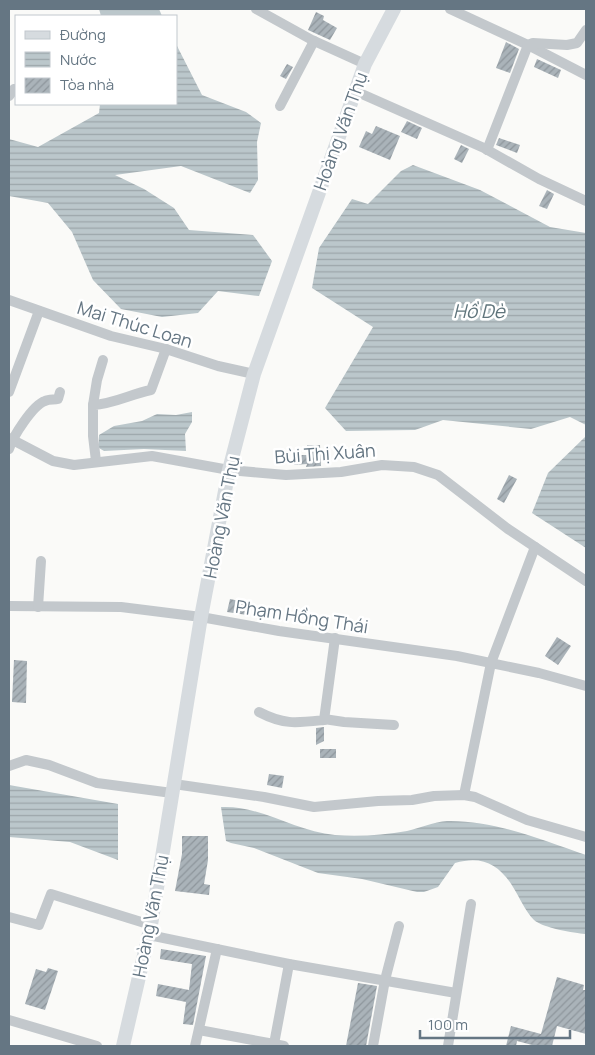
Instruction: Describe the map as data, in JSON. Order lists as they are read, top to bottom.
{
  "streets": {
    "main road": ["Hoàng Văn Thụ"],
    "street": ["Mai Thúc Loan", "Bùi Thị Xuân", "Phạm Hồng Thái"]
  },
  "crossings": [
    ["Hoàng Văn Thụ", "Mai Thúc Loan"],
    ["Hoàng Văn Thụ", "Bùi Thị Xuân"],
    ["Hoàng Văn Thụ", "Phạm Hồng Thái"]
  ],
  "water": ["Hồ Dè"],
  "legend": ["Đường", "Nước", "Tòa nhà"],
  "scale_bar": "100 m"
}
